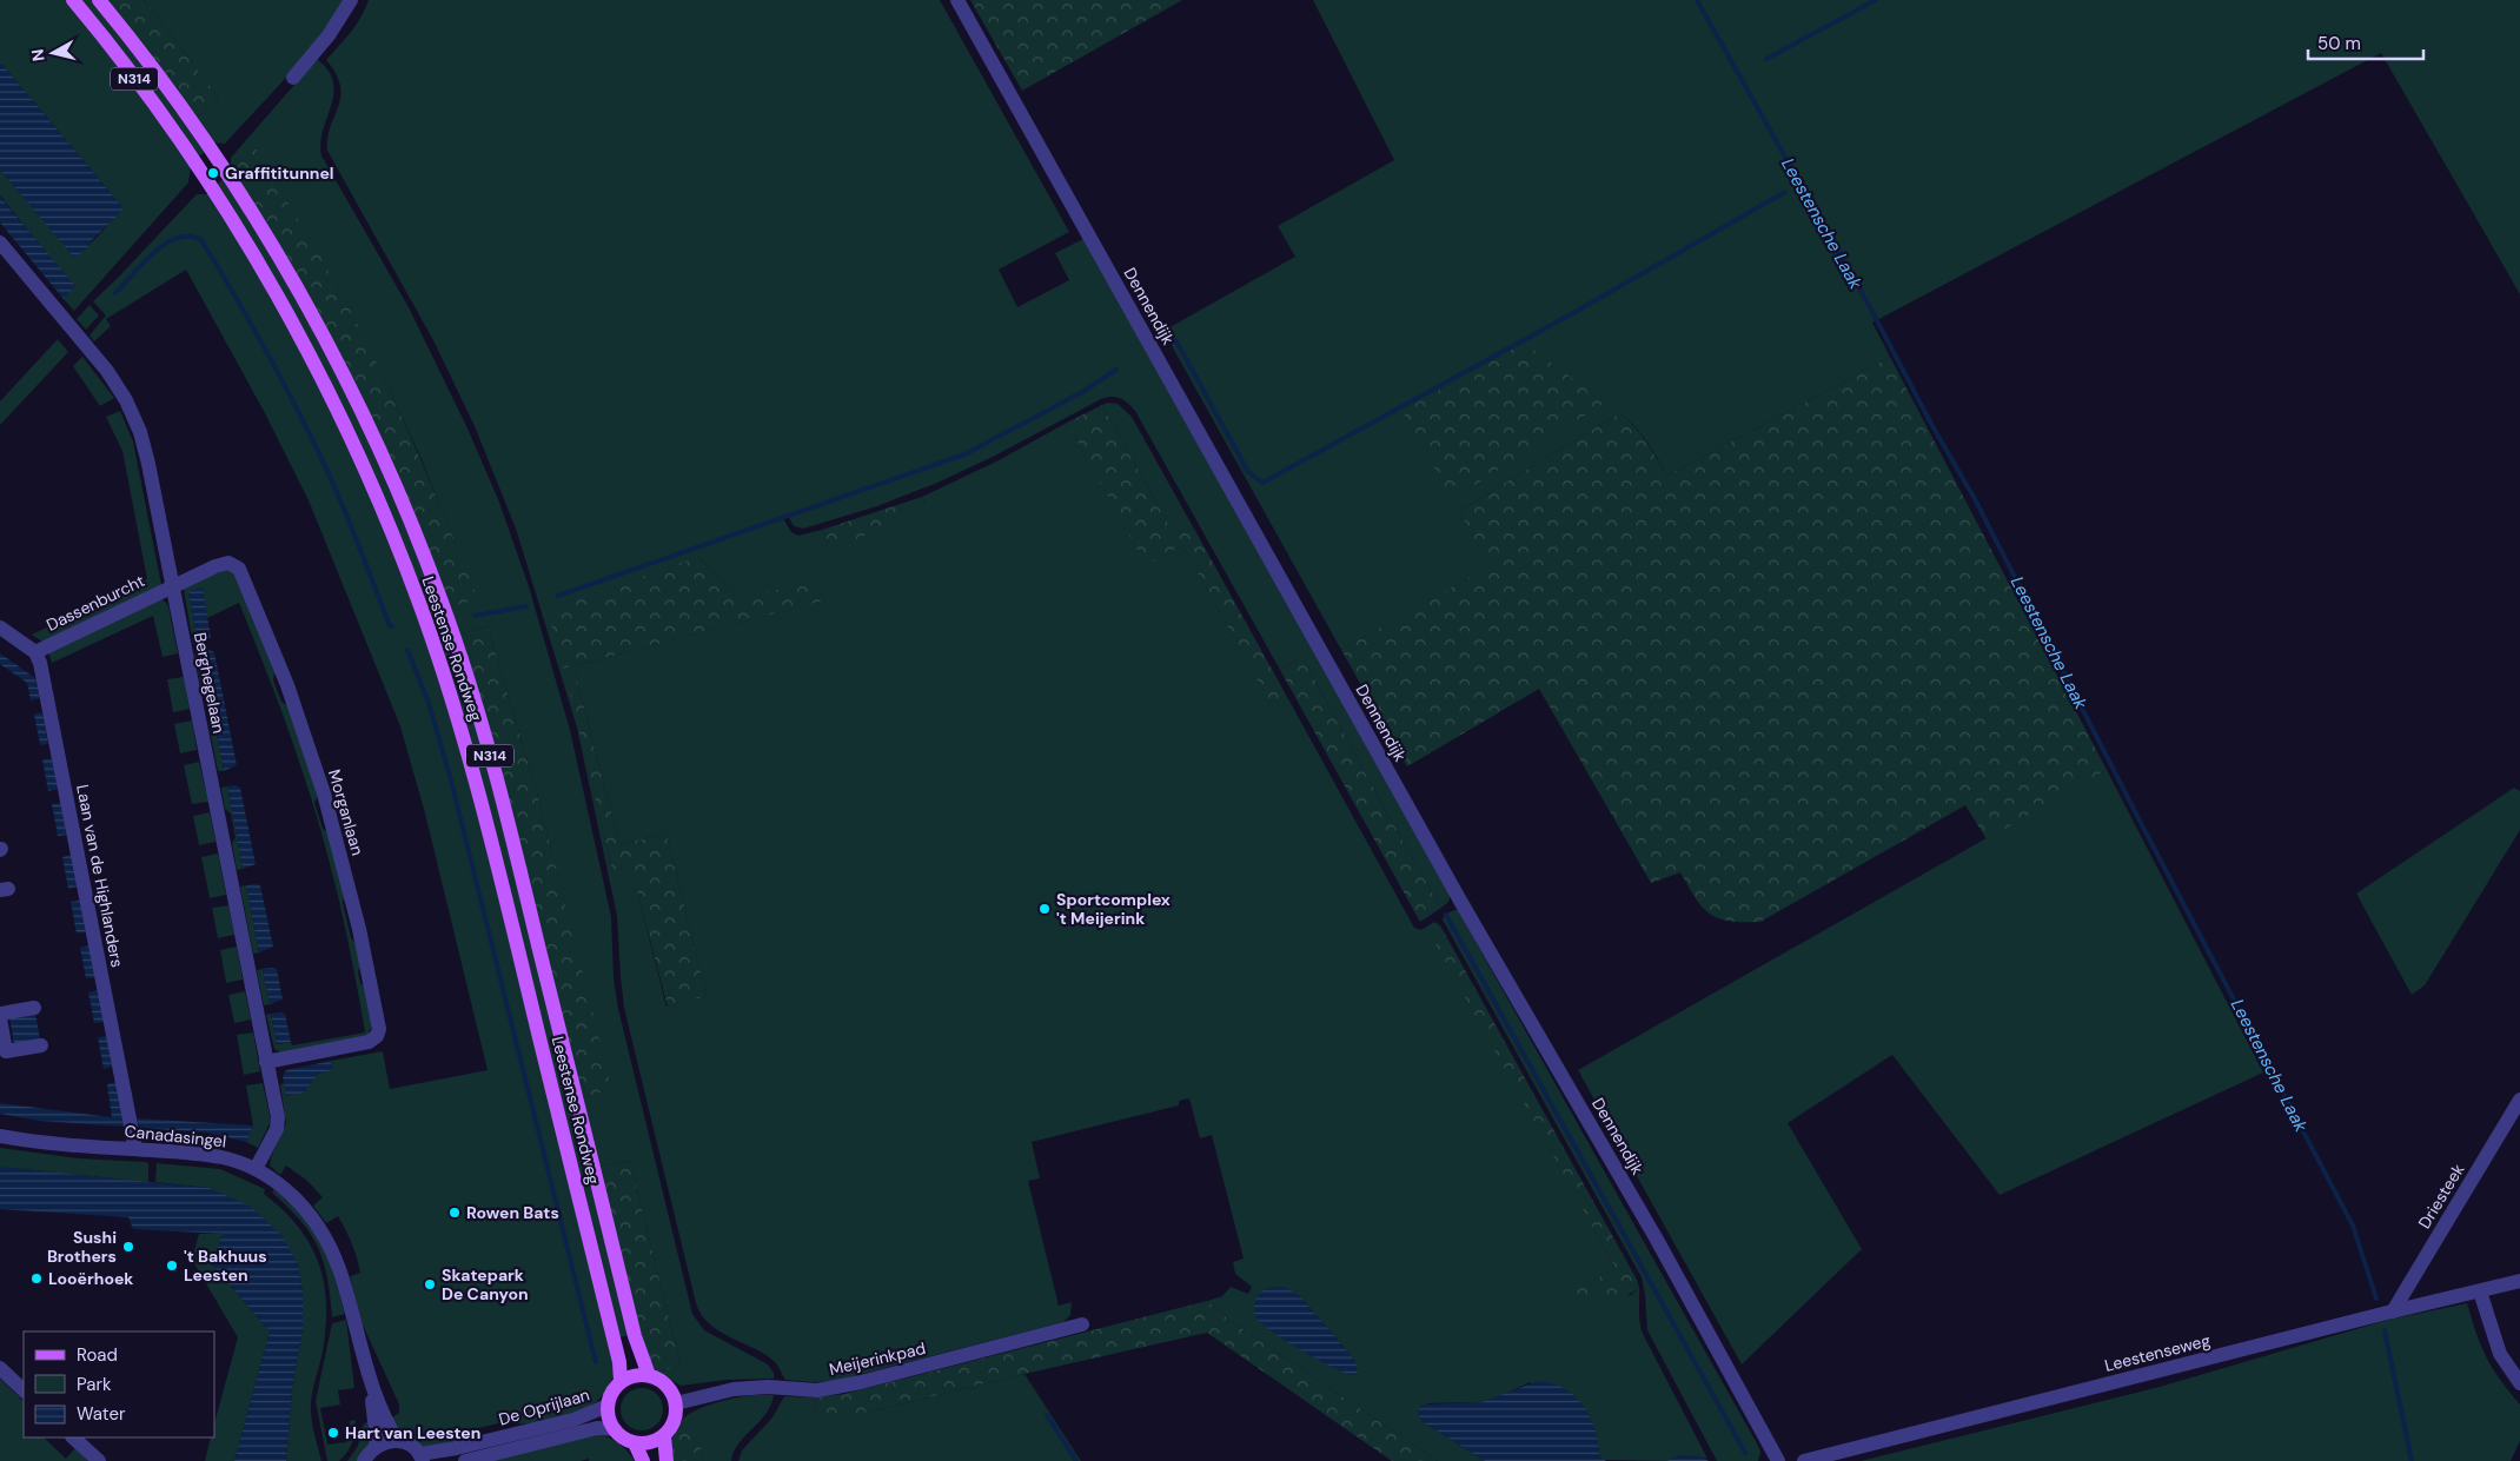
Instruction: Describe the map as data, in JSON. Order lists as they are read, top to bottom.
{
  "streets": {
    "main road": ["N314", "Leestense Rondweg"],
    "street": [
      "Dennendijk",
      "Dassenburcht",
      "Berghegelaan",
      "Morganlaan",
      "Laan van de Highlanders",
      "Canadasingel",
      "Driesteek",
      "Leestenseweg",
      "Meijerinkpad",
      "De Oprijlaan"
    ]
  },
  "crossings": [
    ["Dassenburcht", "Berghegelaan"],
    ["Dassenburcht", "Morganlaan"],
    ["Dassenburcht", "Laan van de Highlanders"],
    ["Leestense Rondweg", "Meijerinkpad"],
    ["Leestense Rondweg", "De Oprijlaan"],
    ["Berghegelaan", "Morganlaan"],
    ["Berghegelaan", "Canadasingel"],
    ["Laan van de Highlanders", "Canadasingel"],
    ["Driesteek", "Leestenseweg"],
    ["Meijerinkpad", "De Oprijlaan"]
  ],
  "water": ["Leestensche Laak"],
  "places": [
    "Graffititunnel",
    "Sportcomplex 't Meijerink",
    "Rowen Bats",
    "Sushi Brothers",
    "'t Bakhuus Leesten",
    "Looërhoek",
    "Skatepark De Canyon",
    "Hart van Leesten"
  ],
  "legend": ["Road", "Park", "Water"],
  "scale_bar": "50 m",
  "north": "left"
}
